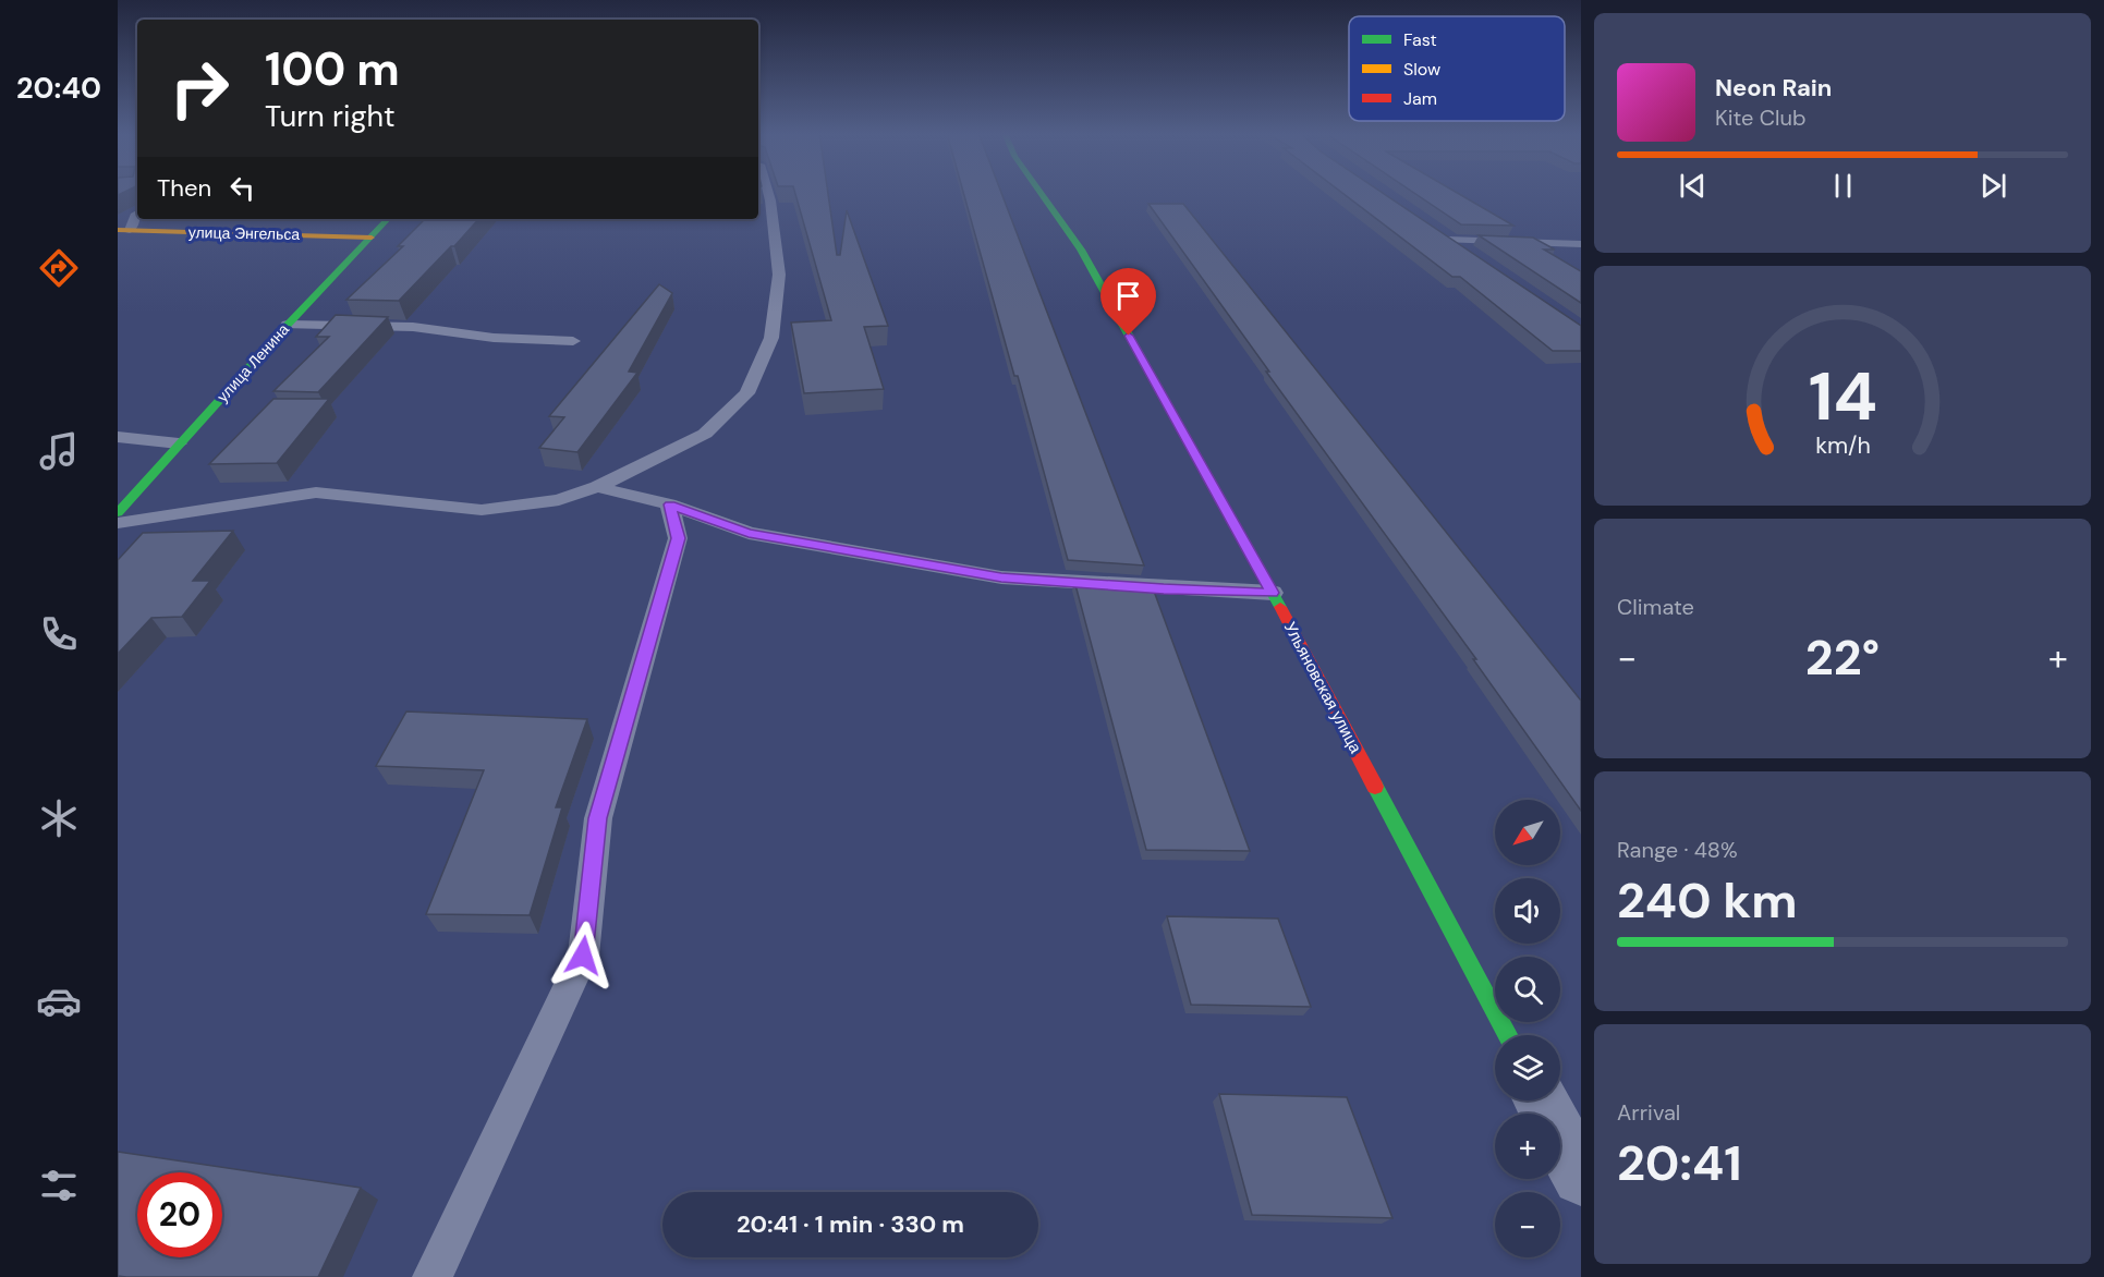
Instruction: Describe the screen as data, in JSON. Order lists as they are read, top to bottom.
{
  "streets": {
    "street": ["улица Энгельса", "улица Ленина", "Ульяновская улица"]
  },
  "crossings": [
    ["улица Энгельса", "улица Ленина"]
  ],
  "legend": ["Fast", "Slow", "Jam"],
  "north": "bottom left",
  "page": {
    "tabs": "20:40",
    "turn": ["100 m", "Turn right"],
    "song": ["Neon Rain", "Kite Club"],
    "then": "Then",
    "tile": [
      "Climate",
      ["Range · 48%", "240 km"],
      ["Arrival", "20:41"]
    ],
    "heat": ["−", "22°", "+"],
    "map_buttons": ["+", "−"],
    "limit": "20",
    "trip": "20:41 · 1 min · 330 m",
    "gauge": ["14", "km/h"]
  }
}
